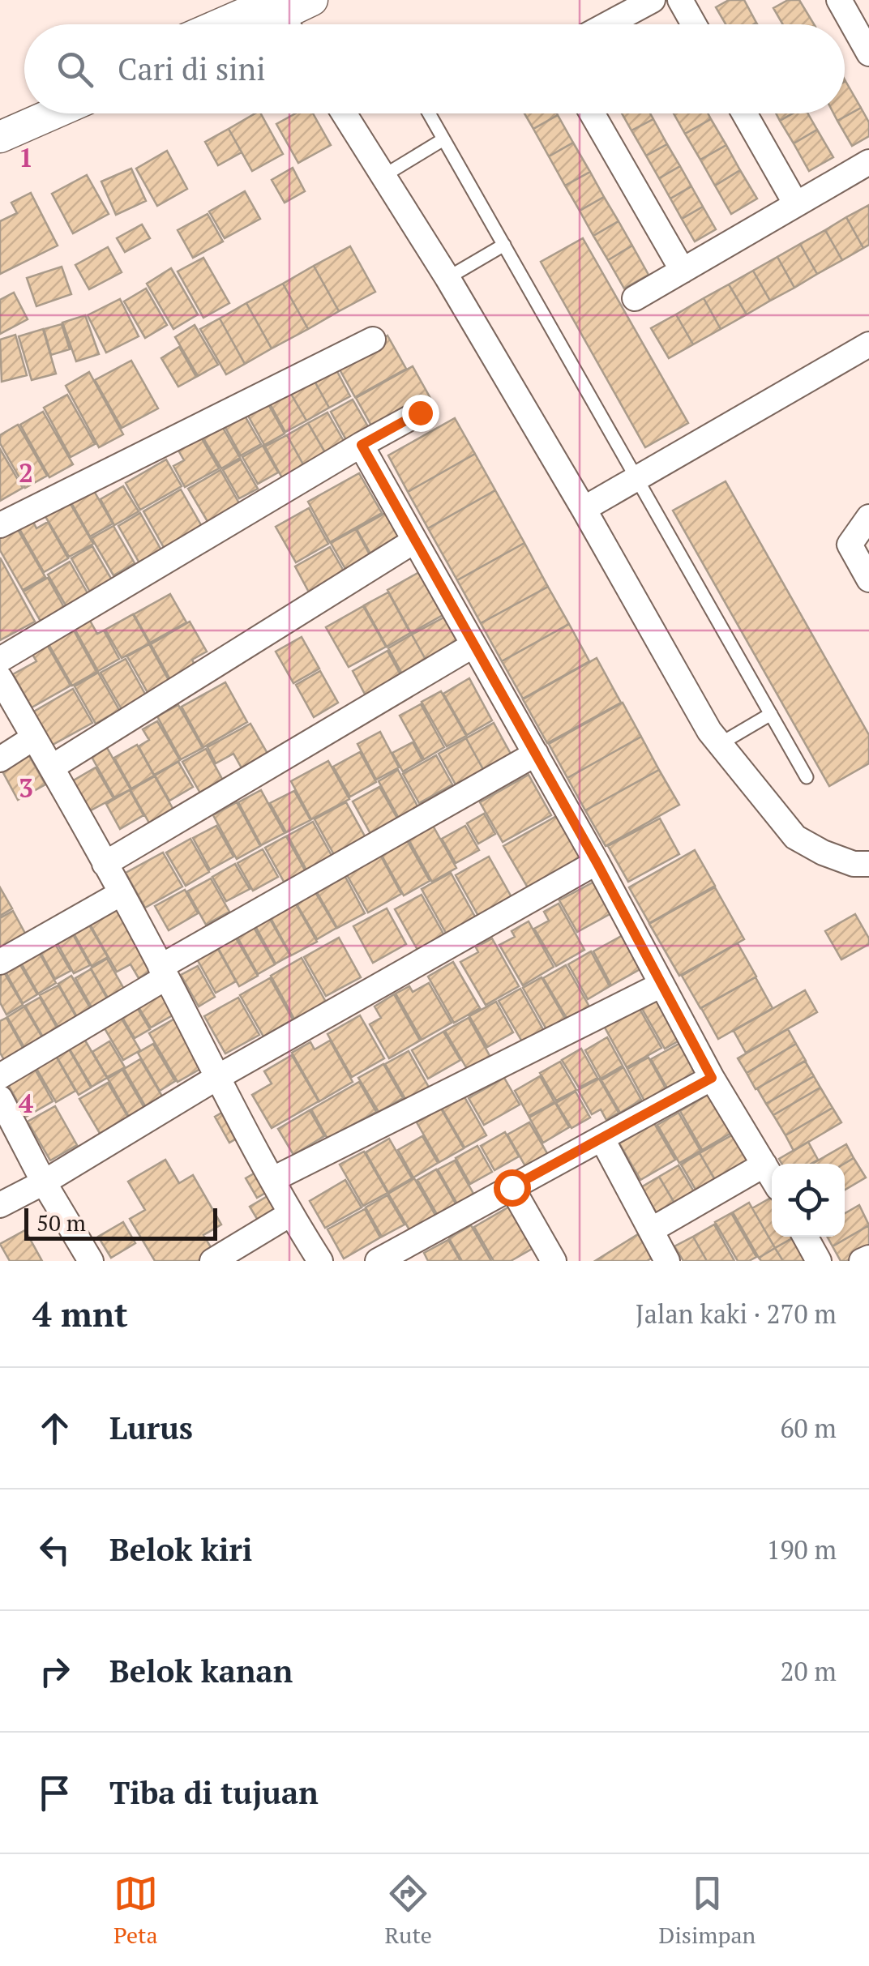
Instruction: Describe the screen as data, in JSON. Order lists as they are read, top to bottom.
{
  "scale_bar": "50 m",
  "page": {
    "search": "Cari di sini",
    "scale": "50 m",
    "heading": ["4 mnt", "Jalan kaki · 270 m"],
    "list": [
      ["Lurus", "60 m"],
      ["Belok kiri", "190 m"],
      ["Belok kanan", "20 m"],
      "Tiba di tujuan"
    ],
    "nav": ["Peta", "Rute", "Disimpan"]
  },
  "grid": {
    "rows": [
      "1",
      "2",
      "3",
      "4"
    ]
  }
}
